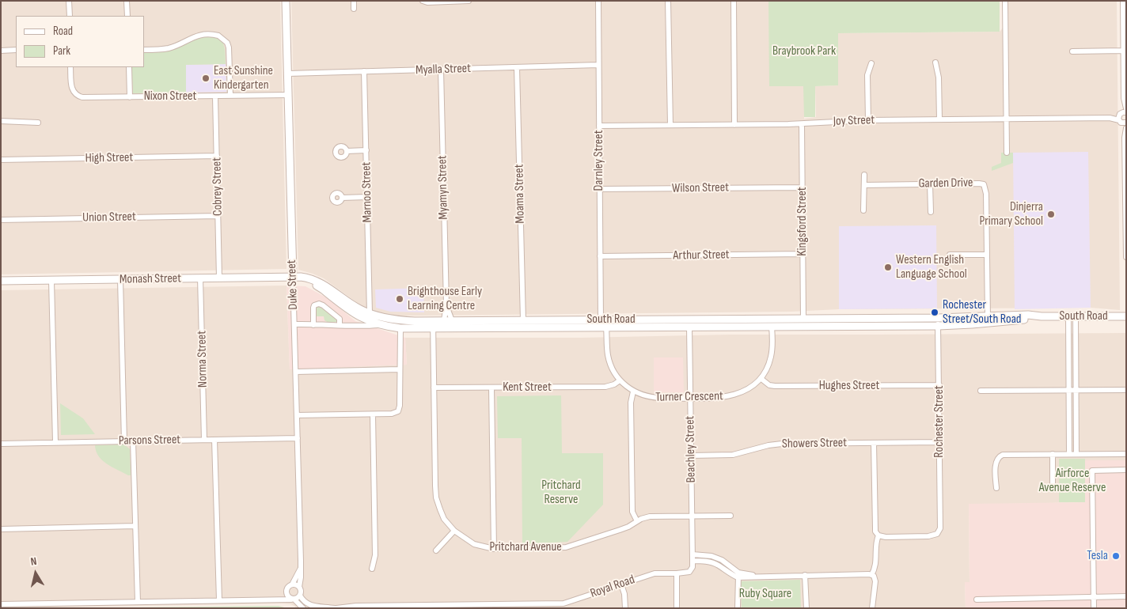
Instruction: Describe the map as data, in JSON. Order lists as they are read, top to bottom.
{
  "streets": {
    "street": [
      "Myalla Street",
      "Nixon Street",
      "Joy Street",
      "High Street",
      "Darnley Street",
      "Garden Drive",
      "Cobrey Street",
      "Myamyn Street",
      "Wilson Street",
      "Marnoo Street",
      "Moama Street",
      "Union Street",
      "Kingsford Street",
      "Arthur Street",
      "Monash Street",
      "Duke Street",
      "South Road",
      "Norma Street",
      "Hughes Street",
      "Kent Street",
      "Turner Crescent",
      "Rochester Street",
      "Parsons Street",
      "Showers Street",
      "Beachley Street",
      "Pritchard Avenue",
      "Royal Road"
    ]
  },
  "crossings": [
    ["Myalla Street", "Darnley Street"],
    ["Myalla Street", "Myamyn Street"],
    ["Myalla Street", "Marnoo Street"],
    ["Myalla Street", "Moama Street"],
    ["Myalla Street", "Duke Street"],
    ["Nixon Street", "Cobrey Street"],
    ["Nixon Street", "Duke Street"],
    ["Joy Street", "Darnley Street"],
    ["Joy Street", "Kingsford Street"],
    ["High Street", "Cobrey Street"],
    ["Darnley Street", "Wilson Street"],
    ["Darnley Street", "Arthur Street"],
    ["Darnley Street", "South Road"],
    ["Garden Drive", "South Road"],
    ["Cobrey Street", "Union Street"],
    ["Cobrey Street", "Monash Street"],
    ["Myamyn Street", "South Road"],
    ["Wilson Street", "Kingsford Street"],
    ["Marnoo Street", "South Road"],
    ["Moama Street", "South Road"],
    ["Kingsford Street", "Arthur Street"],
    ["Kingsford Street", "South Road"],
    ["Monash Street", "Duke Street"],
    ["Monash Street", "South Road"],
    ["Monash Street", "Norma Street"],
    ["Duke Street", "South Road"],
    ["Duke Street", "Parsons Street"],
    ["Duke Street", "Royal Road"],
    ["South Road", "Turner Crescent"],
    ["South Road", "Rochester Street"],
    ["South Road", "Beachley Street"],
    ["South Road", "Pritchard Avenue"],
    ["Norma Street", "Parsons Street"],
    ["Hughes Street", "Turner Crescent"],
    ["Hughes Street", "Rochester Street"],
    ["Kent Street", "Turner Crescent"],
    ["Kent Street", "Pritchard Avenue"],
    ["Turner Crescent", "Beachley Street"],
    ["Rochester Street", "Showers Street"],
    ["Showers Street", "Beachley Street"],
    ["Beachley Street", "Pritchard Avenue"],
    ["Beachley Street", "Royal Road"]
  ],
  "parks": [
    "Braybrook Park",
    "Airforce Avenue Reserve",
    "Pritchard Reserve",
    "Ruby Square"
  ],
  "places": [
    "East Sunshine Kindergarten",
    "Dinjerra Primary School",
    "Western English Language School",
    "Brighthouse Early Learning Centre",
    "Rochester Street/South Road",
    "Tesla"
  ],
  "legend": ["Road", "Park"],
  "north": "top"
}
